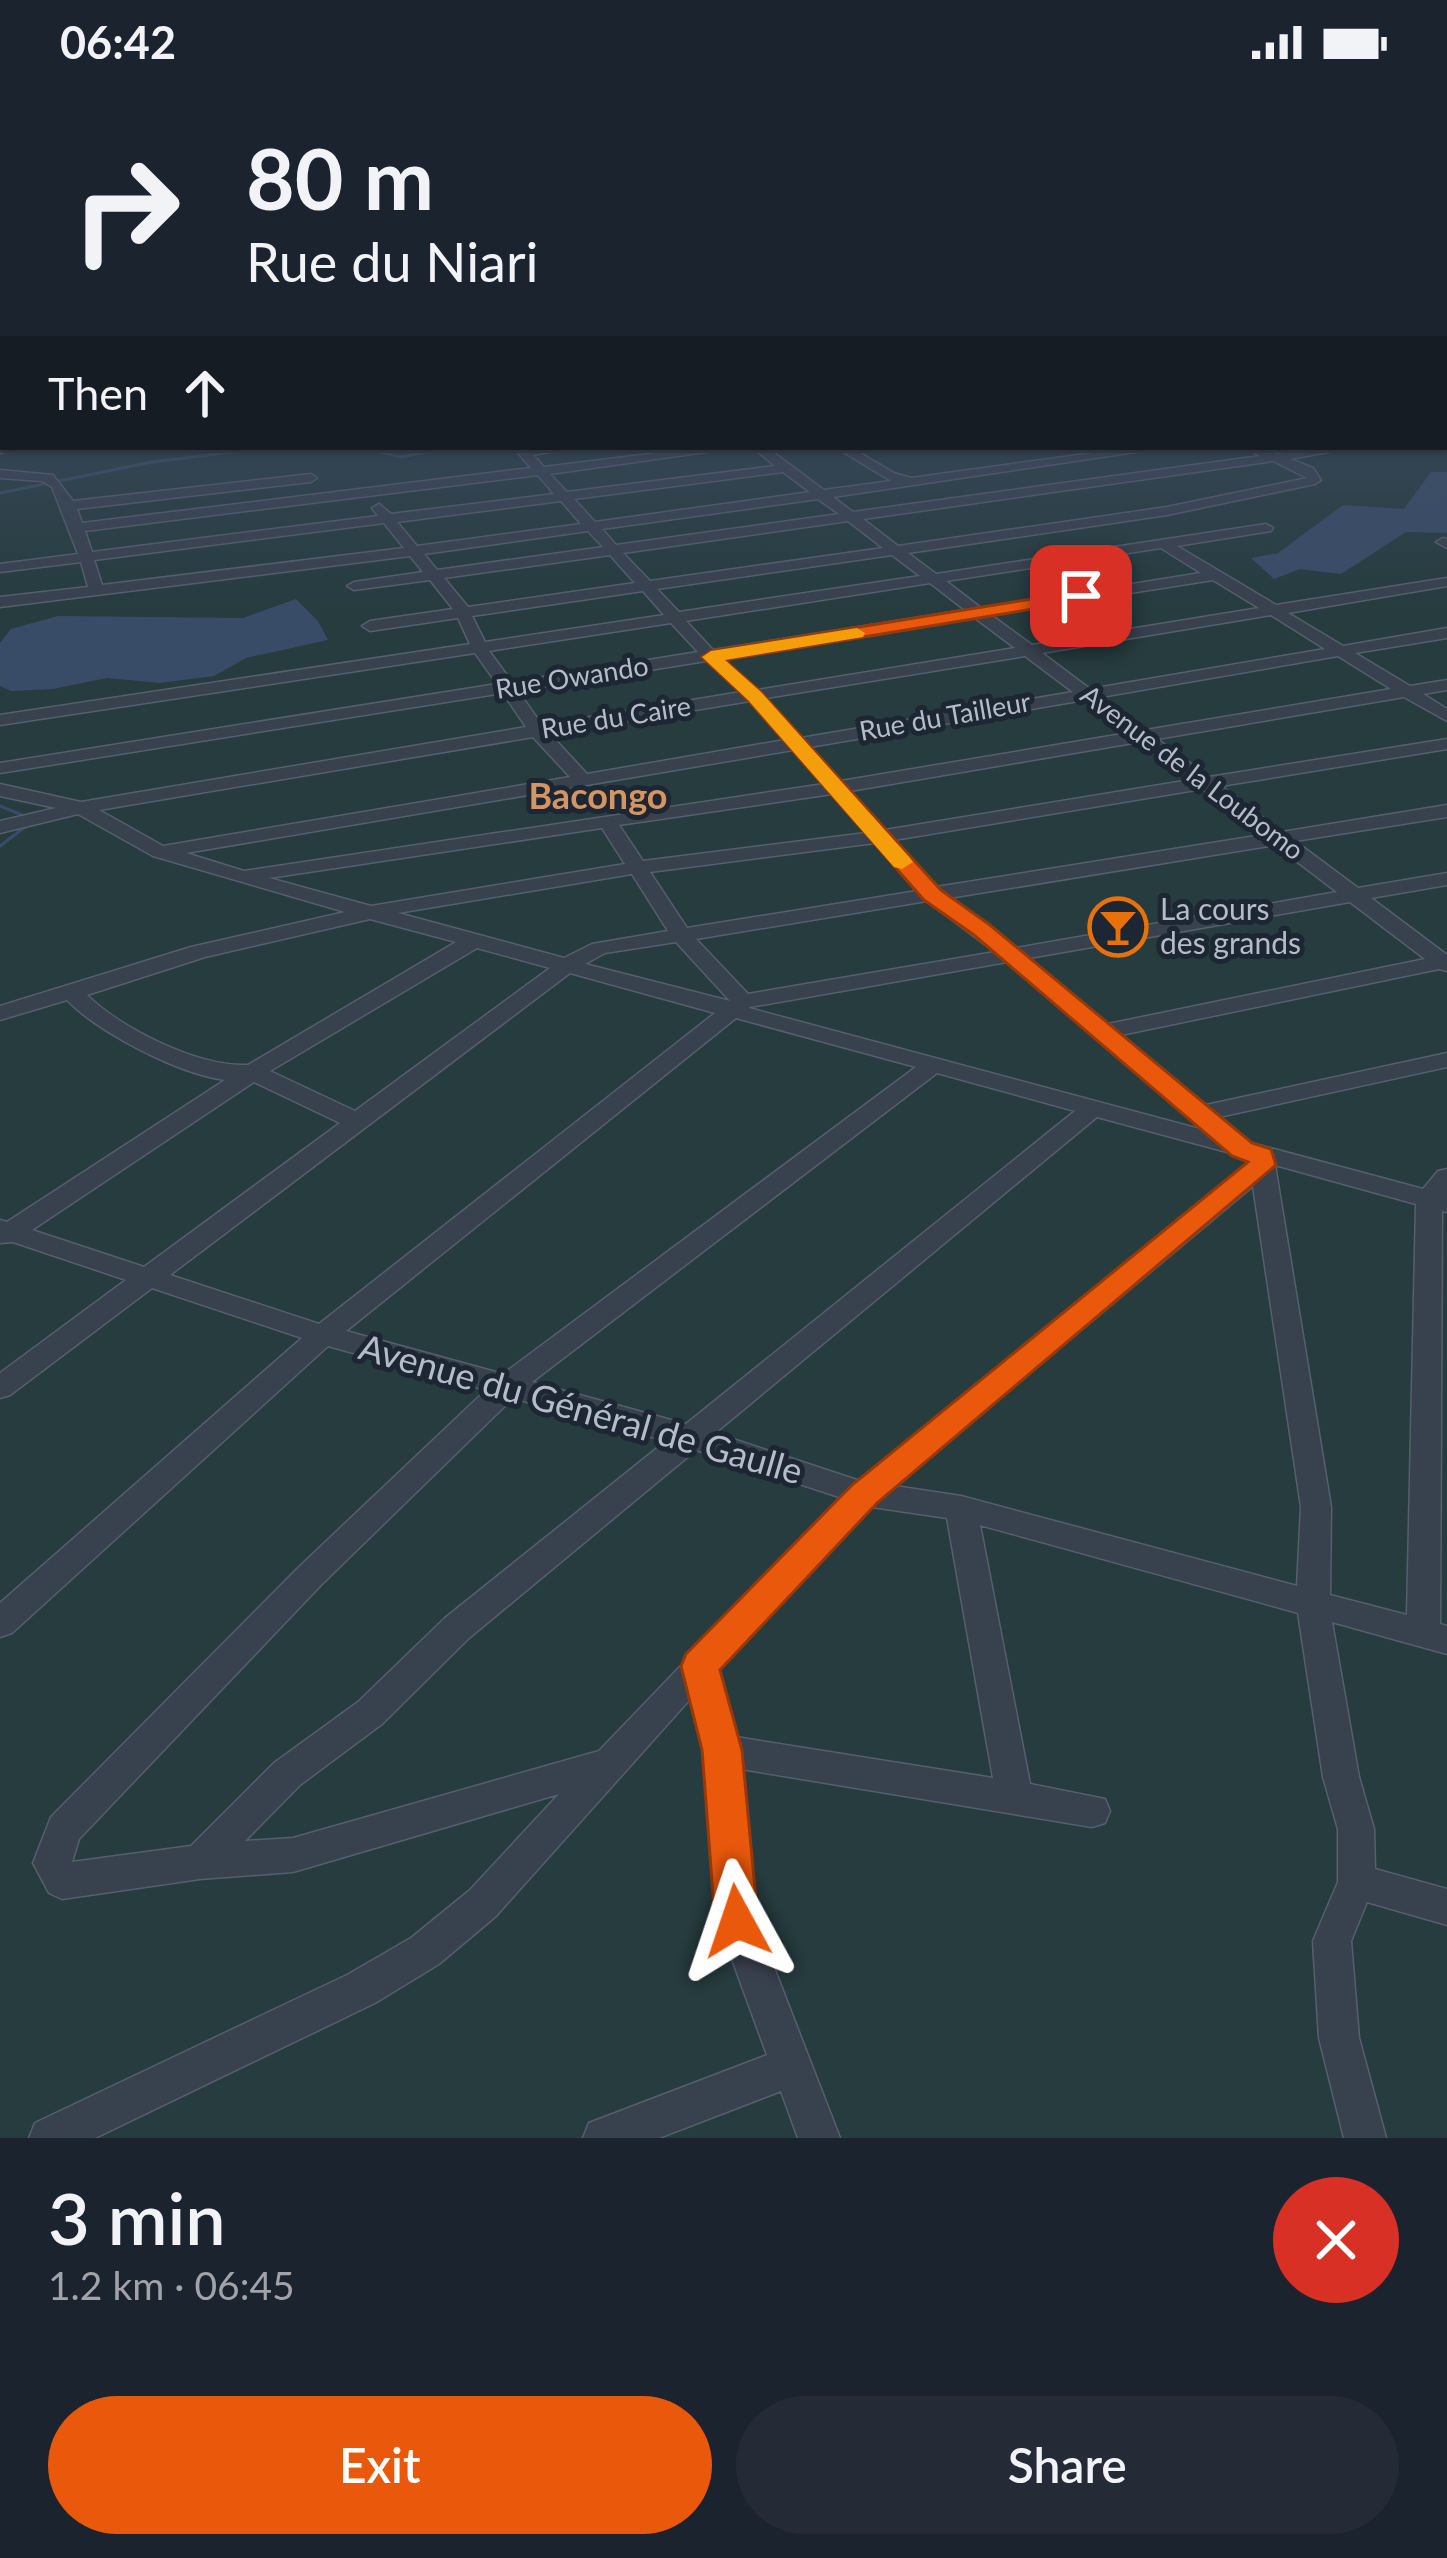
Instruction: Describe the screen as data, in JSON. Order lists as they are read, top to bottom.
{
  "streets": {
    "street": [
      "Rue Owando",
      "Rue du Tailleur",
      "Rue du Caire",
      "Avenue de la Loubomo",
      "Avenue du Général de Gaulle"
    ]
  },
  "crossings": [
    ["Rue Owando", "Avenue de la Loubomo"],
    ["Rue du Tailleur", "Avenue de la Loubomo"],
    ["Rue du Caire", "Avenue de la Loubomo"]
  ],
  "districts": ["Bacongo"],
  "places": {
    "bar": ["La cours des grands"]
  },
  "page": {
    "status": "06:42",
    "turn": ["80 m", "Rue du Niari"],
    "then": "Then",
    "heading": ["3 min", "1.2 km · 06:45"],
    "buttons": ["Exit", "Share"]
  }
}
